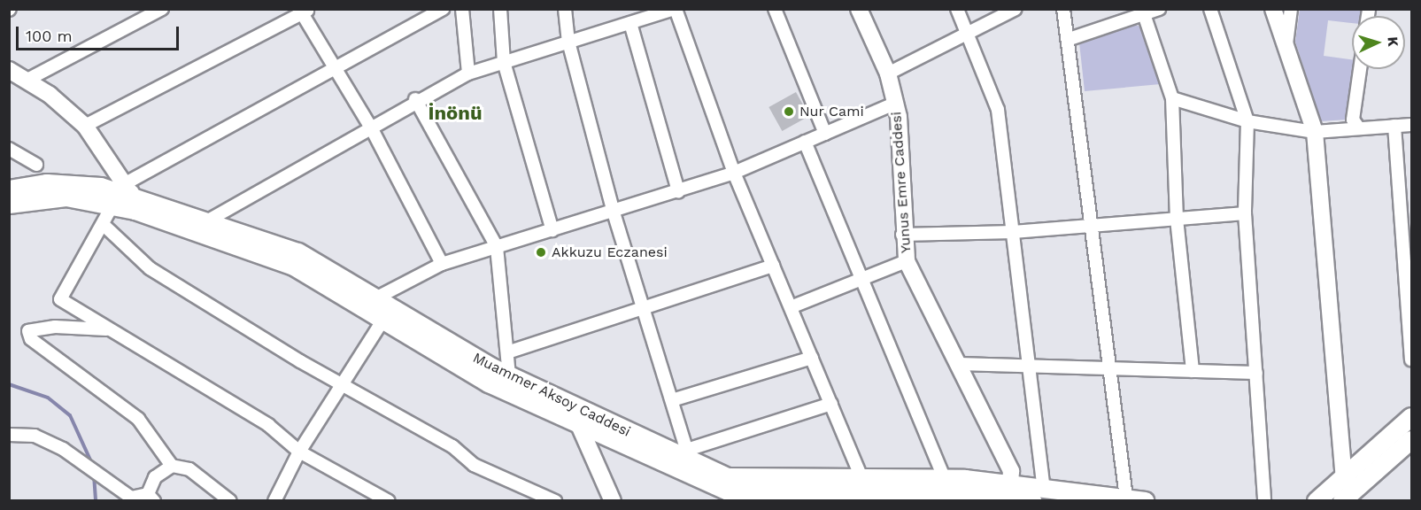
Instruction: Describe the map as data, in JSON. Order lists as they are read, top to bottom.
{
  "streets": {
    "main road": ["Muammer Aksoy Caddesi"],
    "street": ["Yunus Emre Caddesi"]
  },
  "districts": ["İnönü"],
  "places": ["Nur Cami", "Akkuzu Eczanesi"],
  "scale_bar": "100 m",
  "north": "right"
}
